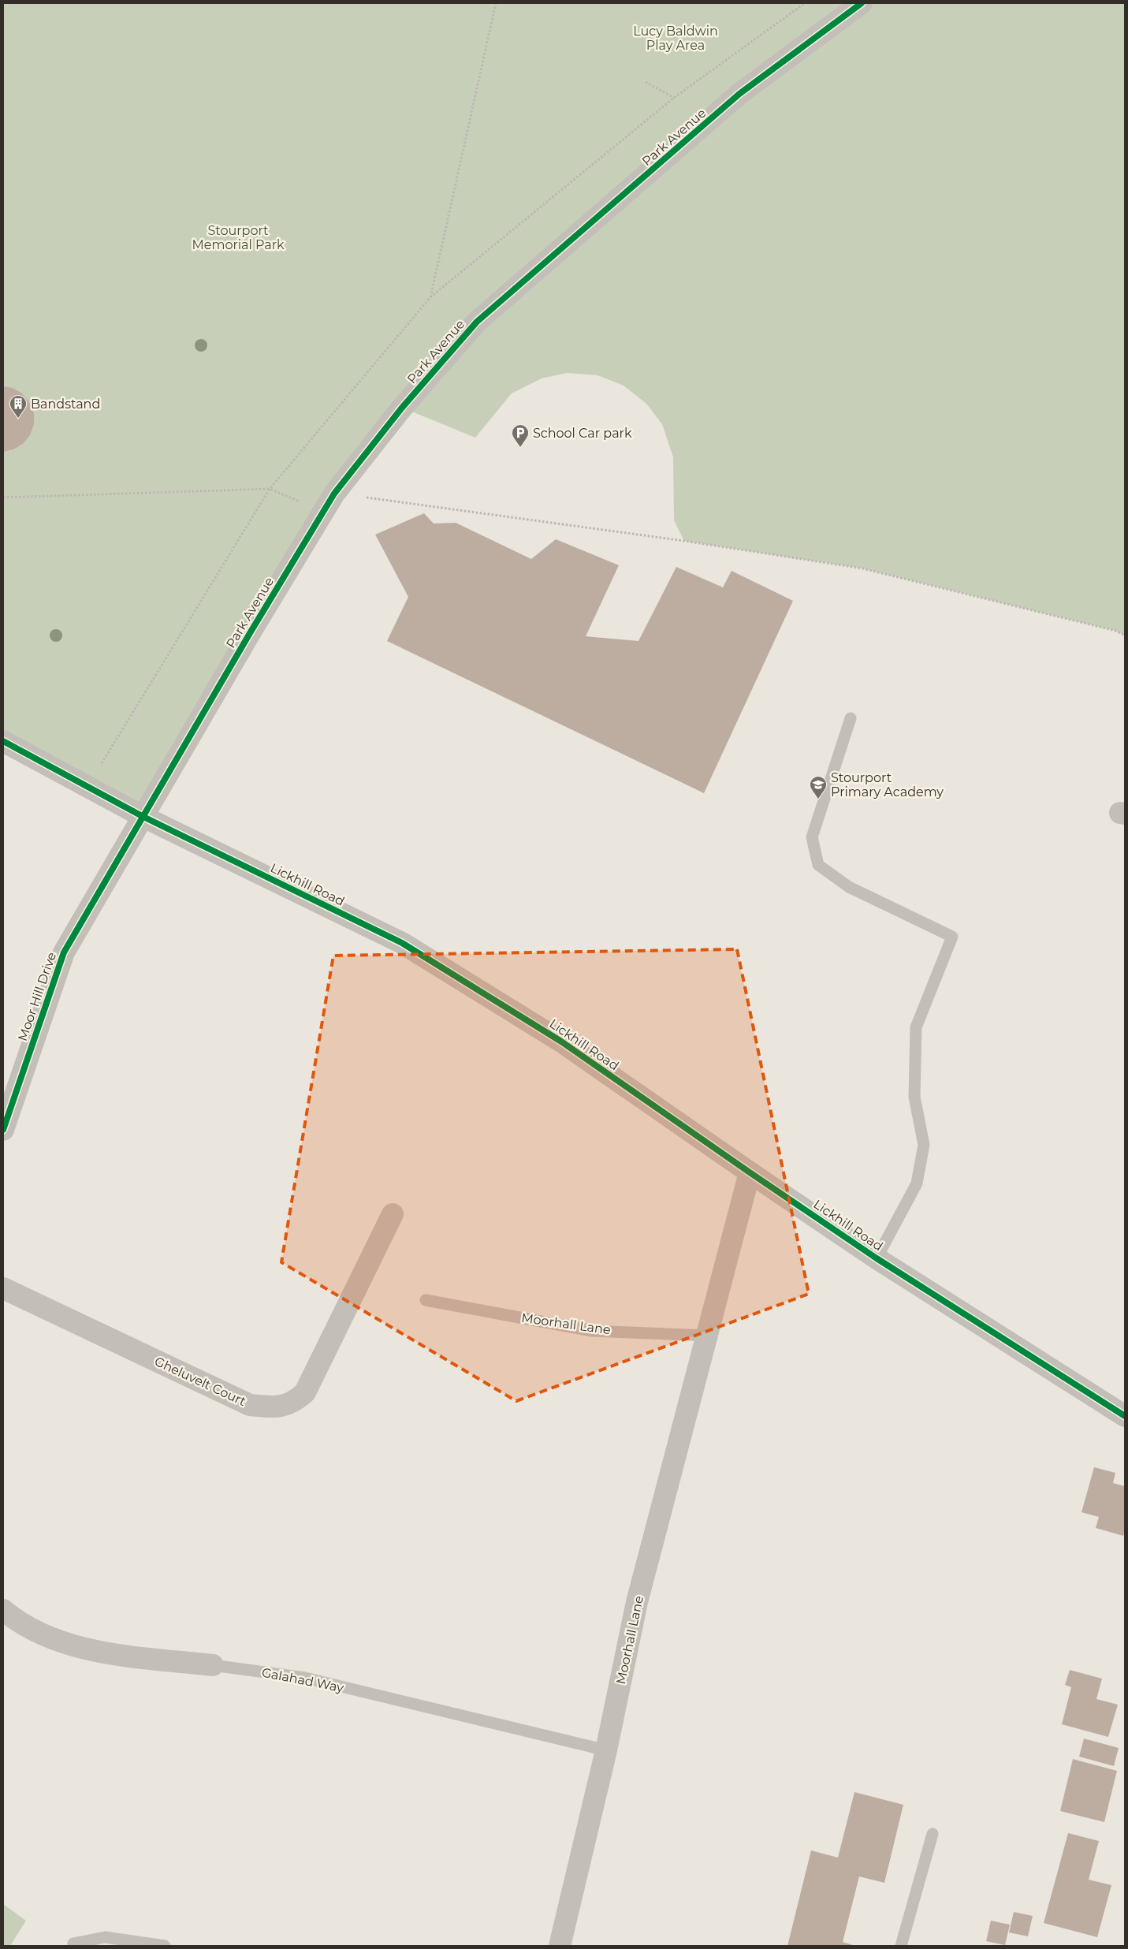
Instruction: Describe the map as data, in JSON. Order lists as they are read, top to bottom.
{
  "streets": {
    "street": [
      "Park Avenue",
      "Lickhill Road",
      "Moor Hill Drive",
      "Moorhall Lane",
      "Gheluvelt Court",
      "Galahad Way"
    ]
  },
  "crossings": [
    ["Park Avenue", "Lickhill Road"],
    ["Park Avenue", "Moor Hill Drive"],
    ["Lickhill Road", "Moor Hill Drive"],
    ["Lickhill Road", "Moorhall Lane"],
    ["Moorhall Lane", "Galahad Way"]
  ],
  "parks": ["Lucy Baldwin Play Area", "Stourport Memorial Park"],
  "places": {
    "building": ["Bandstand"],
    "parking": ["School Car park"],
    "school or university": ["Stourport Primary Academy"]
  }
}
